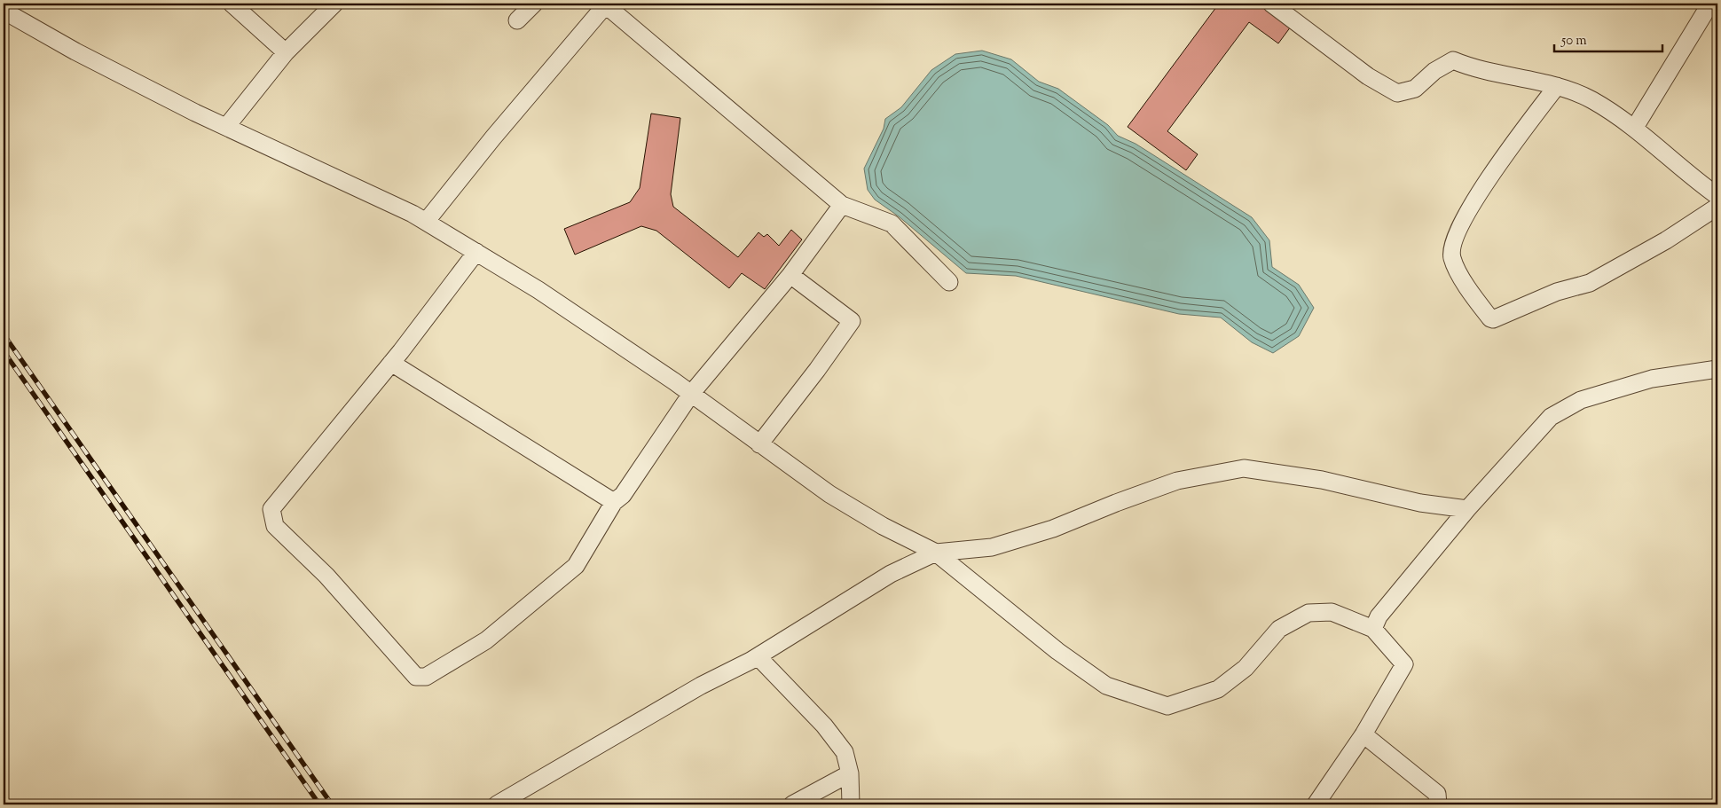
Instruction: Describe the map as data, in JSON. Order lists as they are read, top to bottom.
{
  "scale_bar": "50 m"
}
